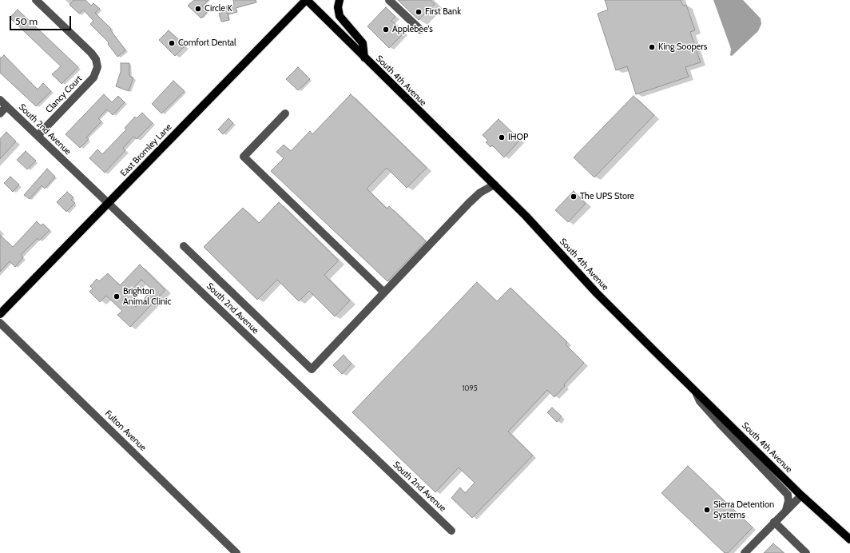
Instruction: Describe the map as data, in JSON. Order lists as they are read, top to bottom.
{
  "streets": {
    "main road": ["South 4th Avenue", "East Bromley Lane"],
    "street": ["Clancy Court", "South 2nd Avenue", "Fulton Avenue"]
  },
  "crossings": [
    ["South 4th Avenue", "East Bromley Lane"],
    ["Clancy Court", "South 2nd Avenue"],
    ["South 2nd Avenue", "East Bromley Lane"]
  ],
  "places": [
    "Circle K",
    "First Bank",
    "Applebee's",
    "Comfort Dental",
    "King Soopers",
    "IHOP",
    "The UPS Store",
    "Brighton Animal Clinic",
    "Sierra Detention Systems"
  ],
  "house_numbers": ["1095"],
  "scale_bar": "50 m"
}
